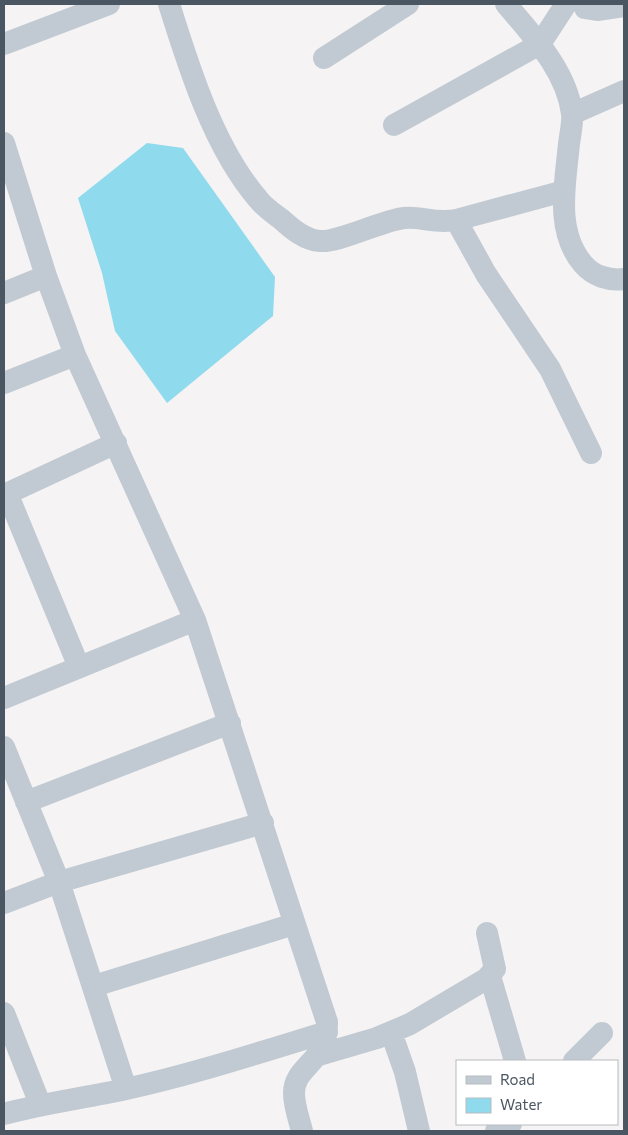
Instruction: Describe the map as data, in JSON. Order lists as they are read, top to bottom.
{
  "legend": ["Road", "Water"]
}
